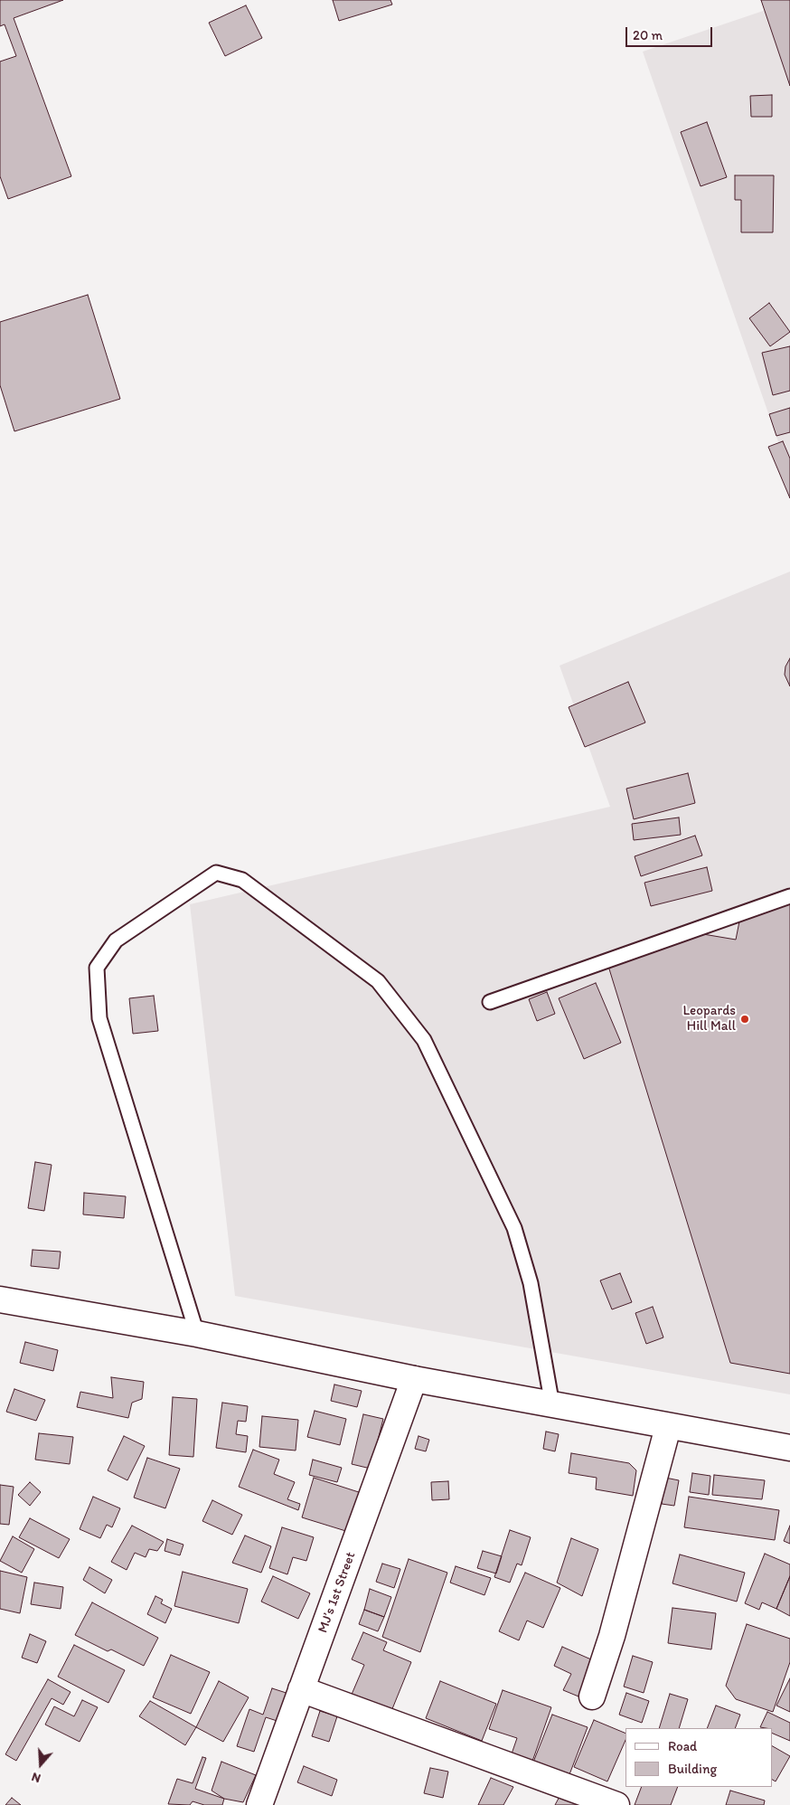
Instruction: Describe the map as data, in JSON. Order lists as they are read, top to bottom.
{
  "streets": {
    "street": ["MJ’s 1st Street"]
  },
  "places": ["Leopards Hill Mall"],
  "legend": ["Road", "Building"],
  "scale_bar": "20 m",
  "north": "bottom"
}
